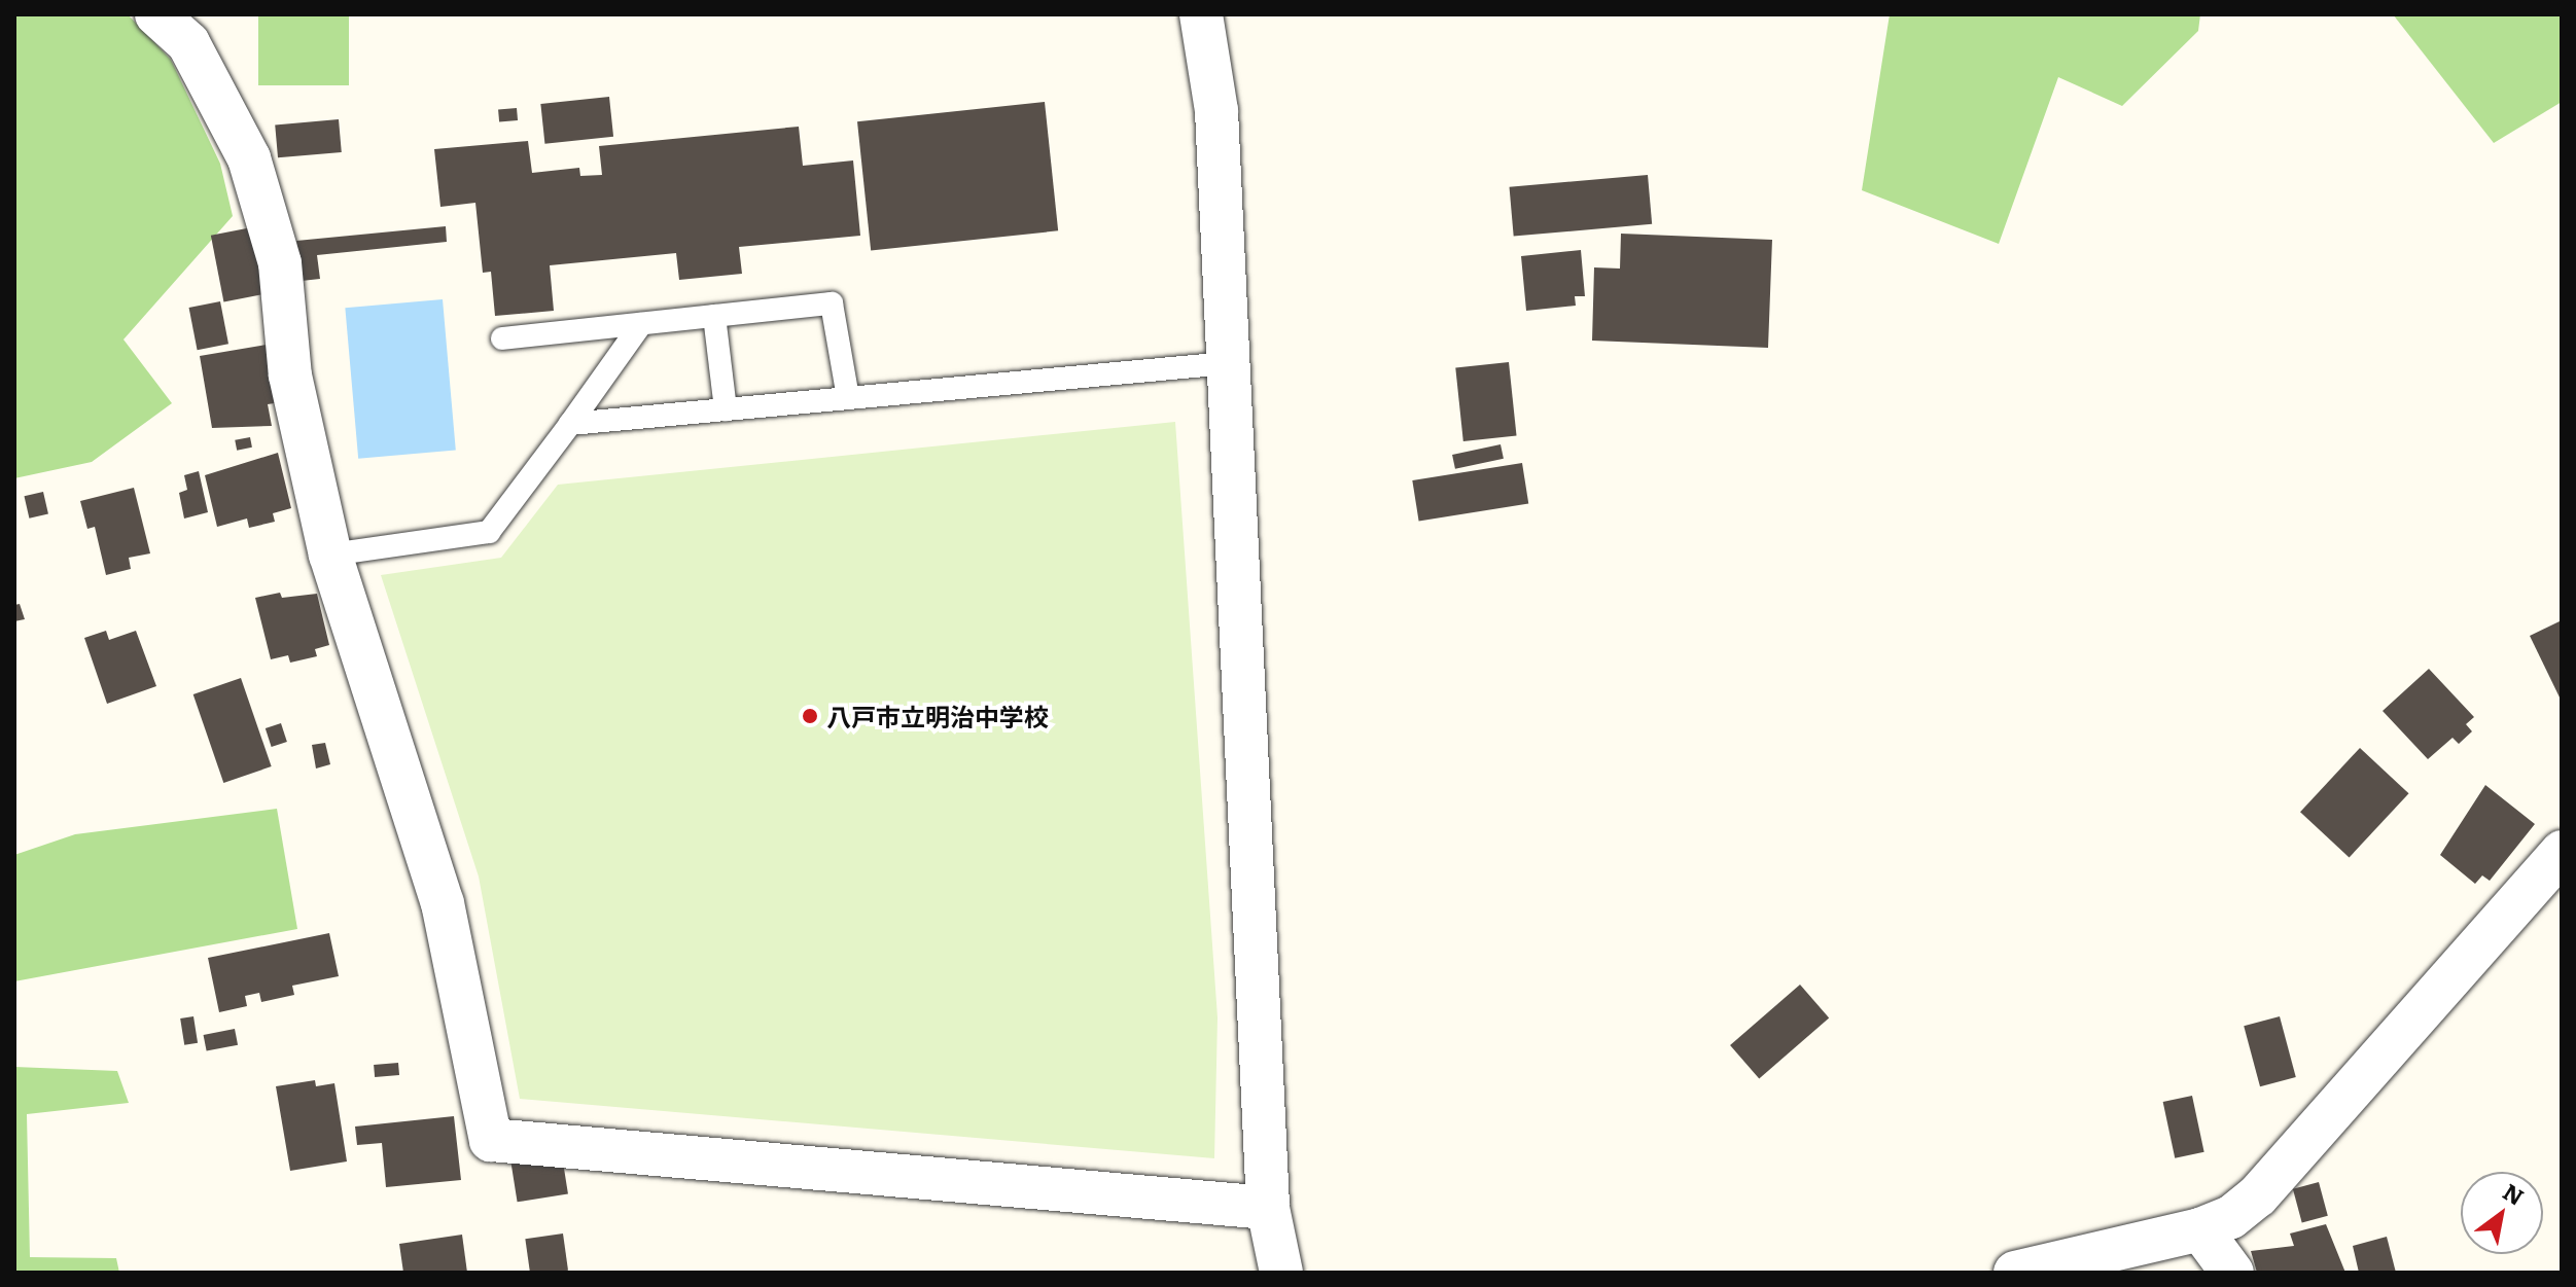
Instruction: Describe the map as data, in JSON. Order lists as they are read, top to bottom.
{
  "places": ["八戸市立明治中学校"],
  "north": "top right"
}
